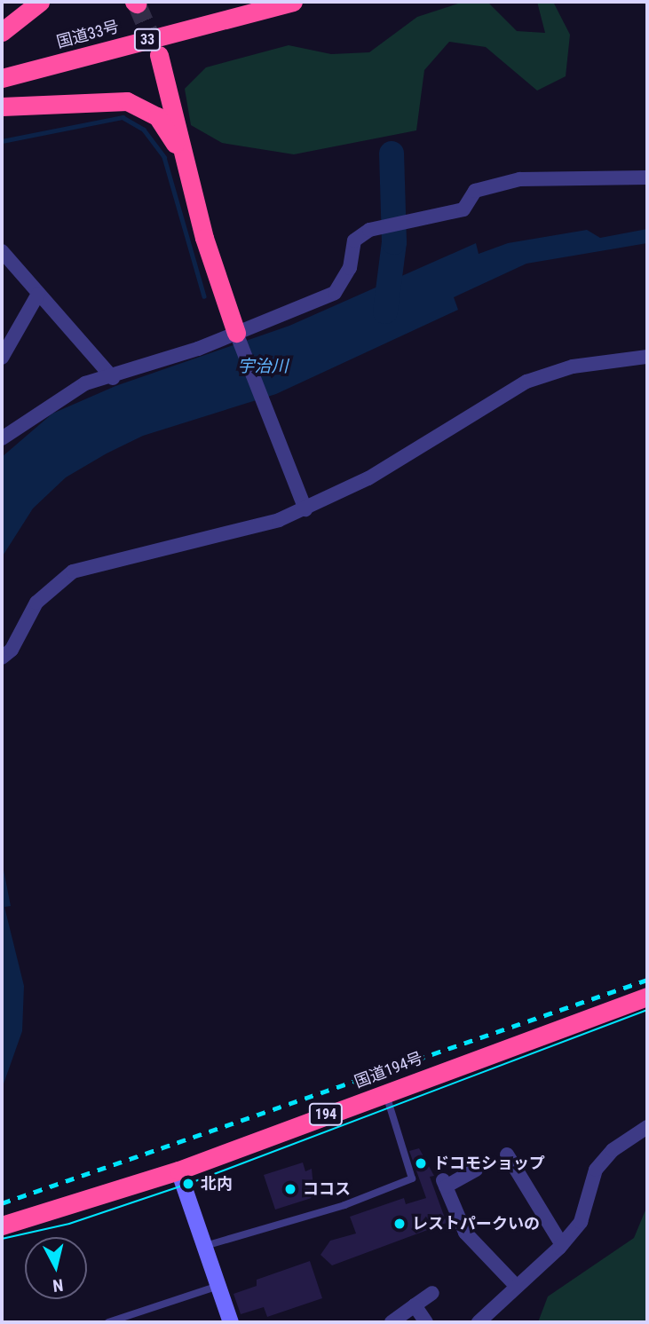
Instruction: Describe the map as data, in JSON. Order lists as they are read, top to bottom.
{
  "streets": {
    "highway": [
      "国道33号",
      "33",
      "国道194号",
      "194"
    ]
  },
  "water": ["宇治川"],
  "places": [
    "ドコモショップ",
    "北内",
    "ココス",
    "レストパークいの"
  ],
  "north": "bottom"
}
